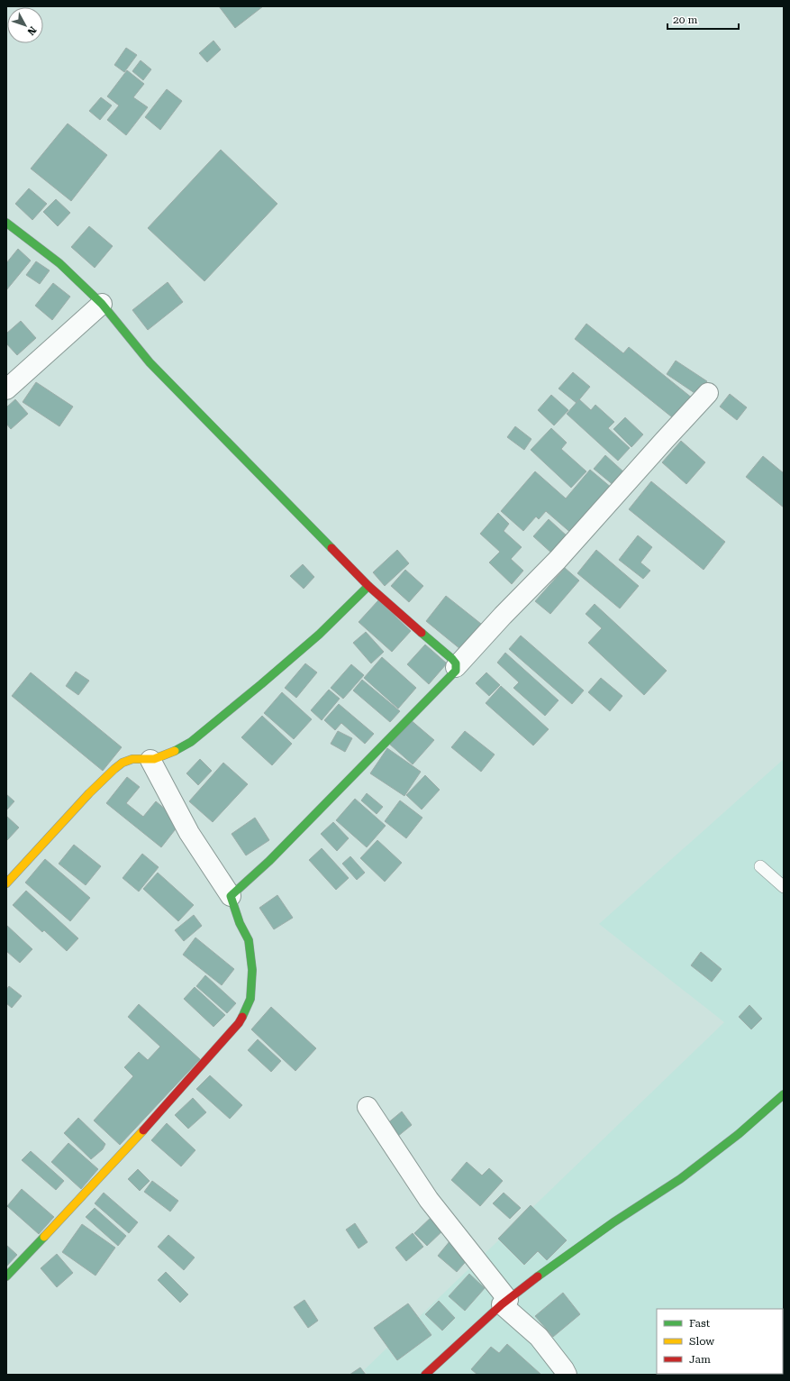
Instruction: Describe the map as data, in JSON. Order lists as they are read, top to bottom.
{
  "legend": ["Fast", "Slow", "Jam"],
  "scale_bar": "20 m",
  "north": "bottom right"
}
